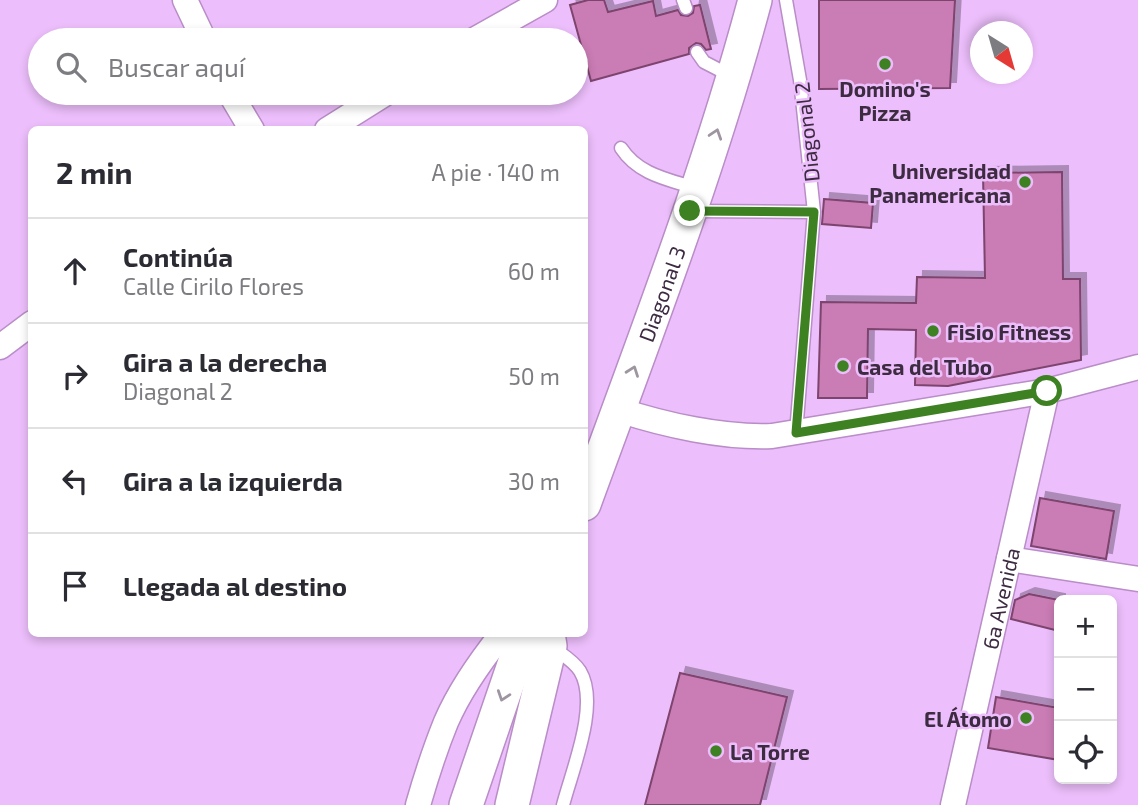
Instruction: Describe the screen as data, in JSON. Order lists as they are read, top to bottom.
{
  "streets": {
    "main road": ["Diagonal 3"],
    "street": ["6a Avenida"],
    "lane": ["Diagonal 2"]
  },
  "one_way": ["Diagonal 3"],
  "places": [
    "Domino's Pizza",
    "Universidad Panamericana",
    "Fisio Fitness",
    "Casa del Tubo",
    "El Átomo",
    "La Torre"
  ],
  "north": "bottom right",
  "page": {
    "search": "Buscar aquí",
    "heading": ["2 min", "A pie · 140 m"],
    "list": [
      ["Continúa", "Calle Cirilo Flores", "60 m"],
      ["Gira a la derecha", "Diagonal 2", "50 m"],
      ["Gira a la izquierda", "30 m"],
      "Llegada al destino"
    ],
    "map_buttons": ["+", "−"]
  }
}
